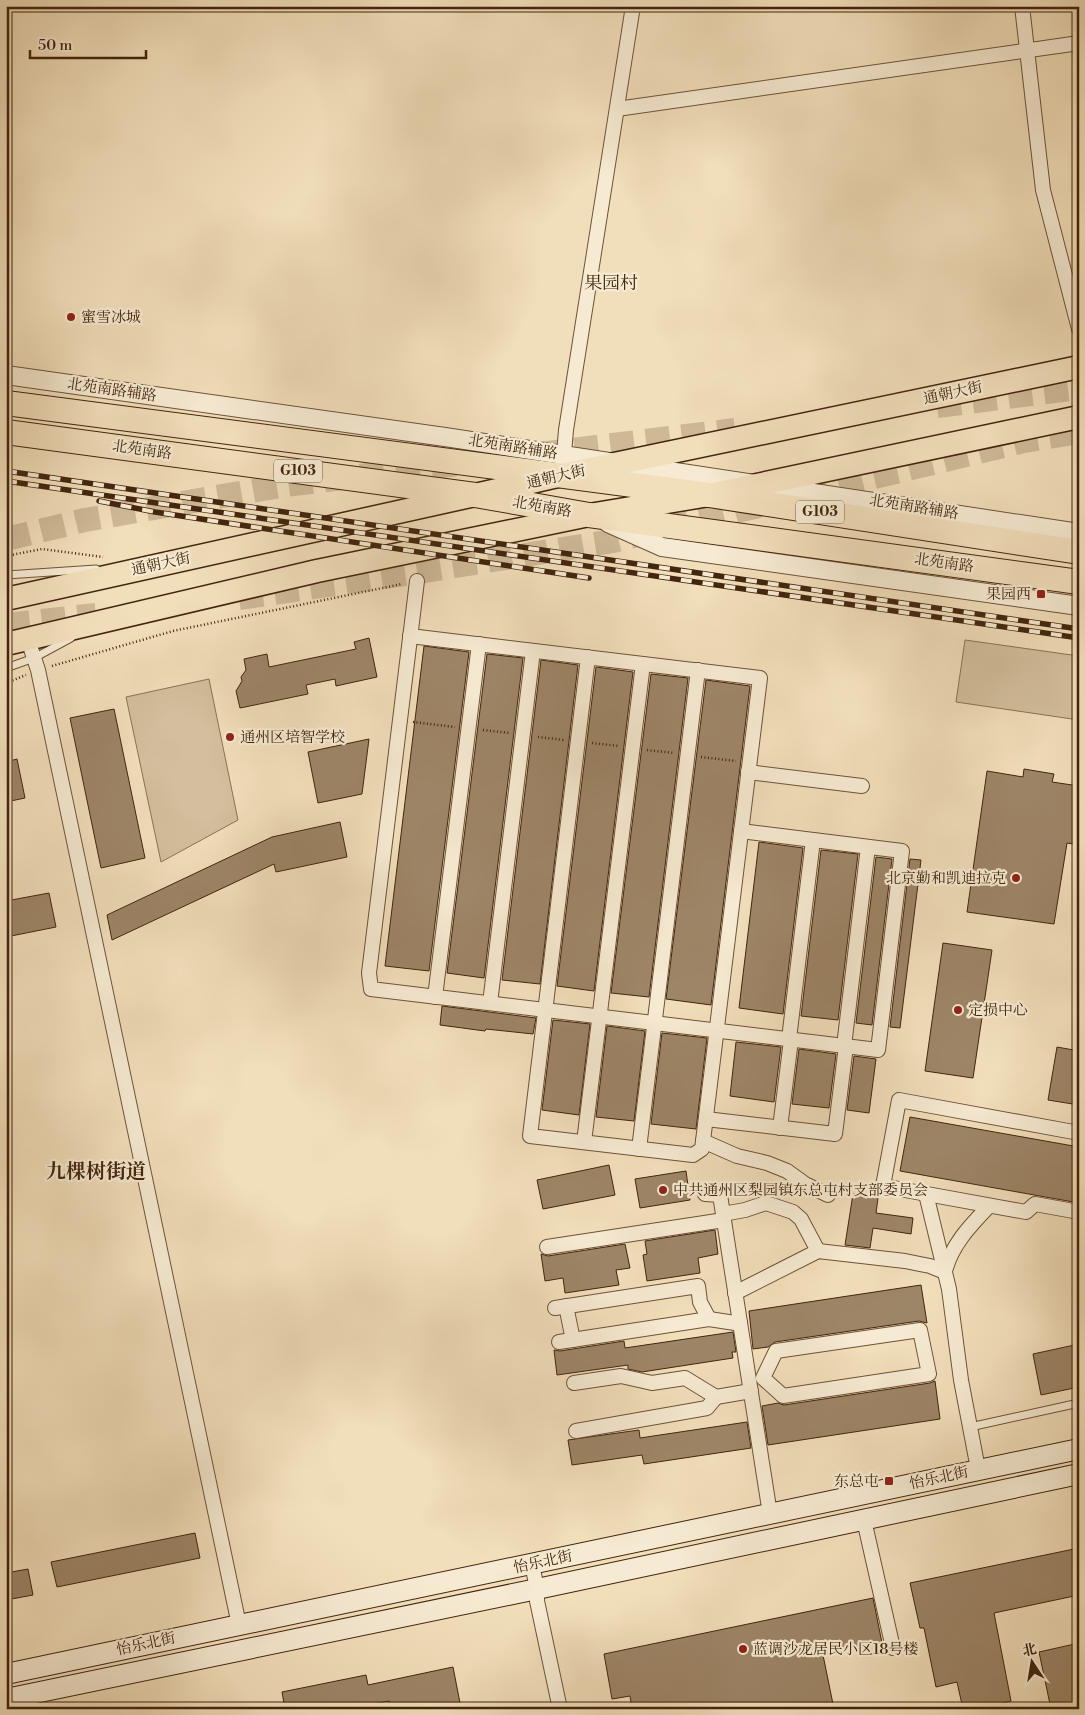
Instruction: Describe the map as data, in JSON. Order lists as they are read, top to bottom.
{
  "streets": {
    "highway": ["北苑南路", "G103"],
    "main road": ["通朝大街", "怡乐北街"],
    "street": ["北苑南路辅路"]
  },
  "crossings": [
    ["北苑南路辅路", "通朝大街"],
    ["北苑南路辅路", "北苑南路"],
    ["通朝大街", "北苑南路"]
  ],
  "districts": ["果园村", "九棵树街道"],
  "places": {
    "other": [
      "蜜雪冰城",
      "通州区培智学校",
      "北京勤和凯迪拉克",
      "定损中心",
      "中共通州区梨园镇东总屯村支部委员会",
      "蓝调沙龙居民小区18号楼"
    ],
    "transit": ["果园西", "东总屯"]
  },
  "scale_bar": "50 m",
  "north": "top"
}
